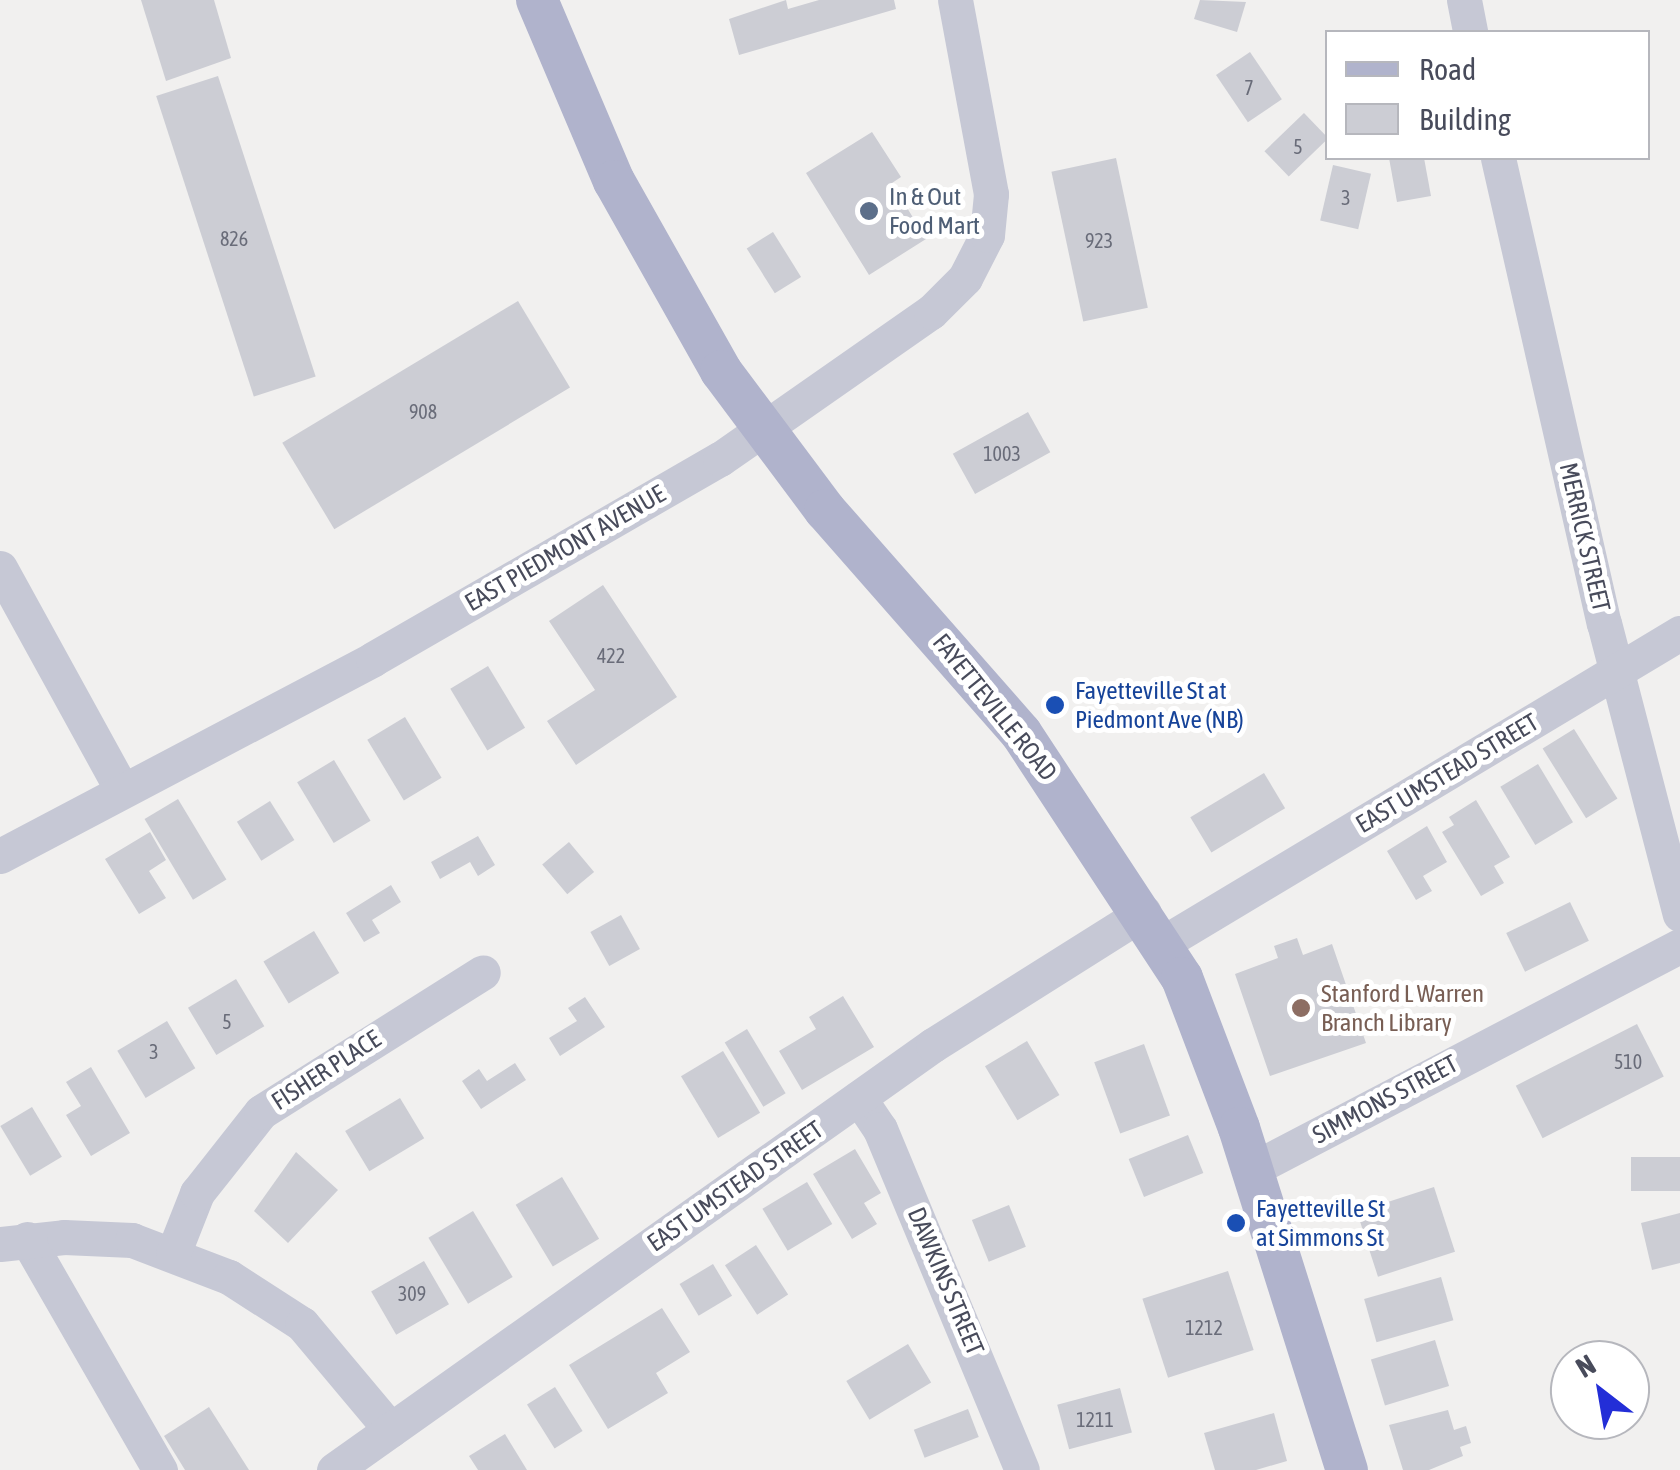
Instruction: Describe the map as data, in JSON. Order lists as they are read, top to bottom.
{
  "streets": {
    "main road": ["FAYETTEVILLE ROAD"],
    "street": [
      "MERRICK STREET",
      "EAST PIEDMONT AVENUE",
      "EAST UMSTEAD STREET",
      "FISHER PLACE",
      "SIMMONS STREET",
      "DAWKINS STREET"
    ]
  },
  "crossings": [
    ["MERRICK STREET", "EAST UMSTEAD STREET"],
    ["EAST PIEDMONT AVENUE", "FAYETTEVILLE ROAD"],
    ["FAYETTEVILLE ROAD", "EAST UMSTEAD STREET"],
    ["FAYETTEVILLE ROAD", "SIMMONS STREET"],
    ["EAST UMSTEAD STREET", "DAWKINS STREET"]
  ],
  "places": [
    "In & Out Food Mart",
    "Fayetteville St at Piedmont Ave (NB)",
    "Stanford L Warren Branch Library",
    "Fayetteville St at Simmons St"
  ],
  "house_numbers": [
    "7",
    "5",
    "3",
    "826",
    "923",
    "908",
    "1003",
    "422",
    "5",
    "3",
    "510",
    "309",
    "1212",
    "1211"
  ],
  "legend": ["Road", "Building"],
  "north": "top left"
}
